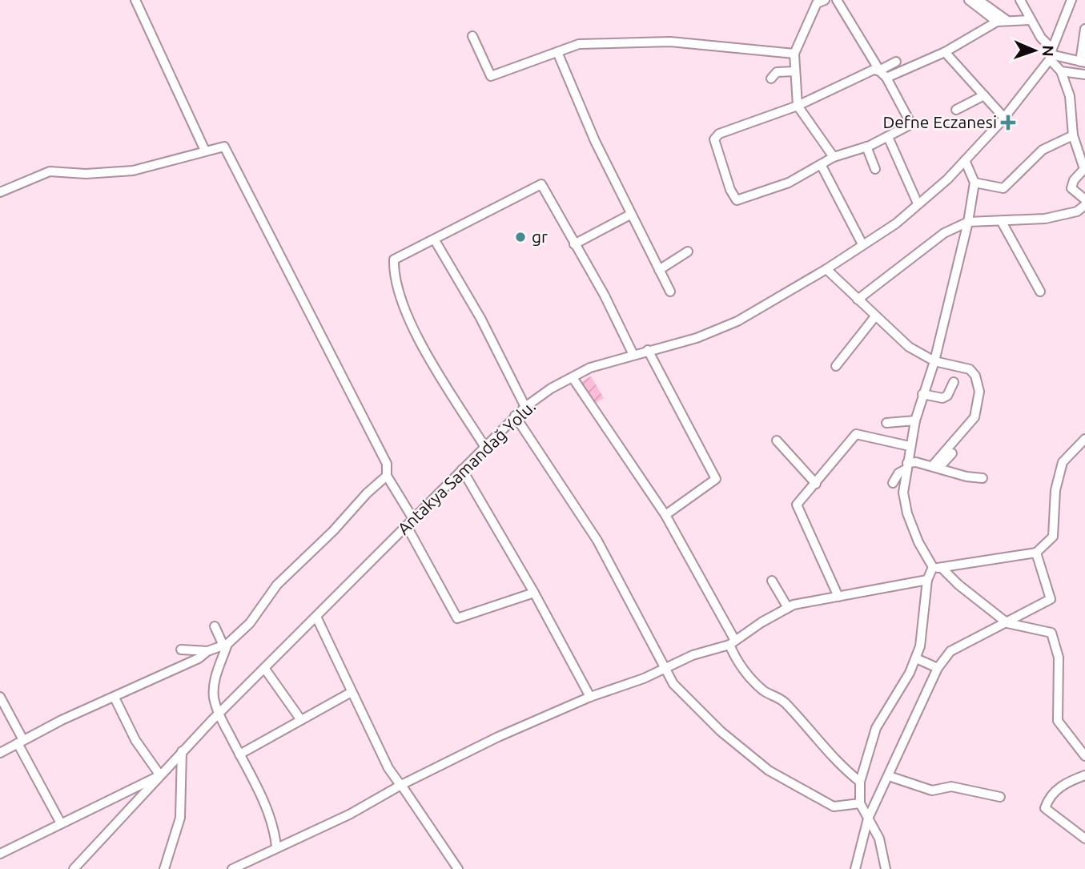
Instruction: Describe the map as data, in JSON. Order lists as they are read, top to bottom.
{
  "streets": {
    "street": ["Antakya Samandağ Yolu."]
  },
  "places": {
    "health": ["Defne Eczanesi"],
    "other": ["gr"]
  },
  "north": "right"
}
